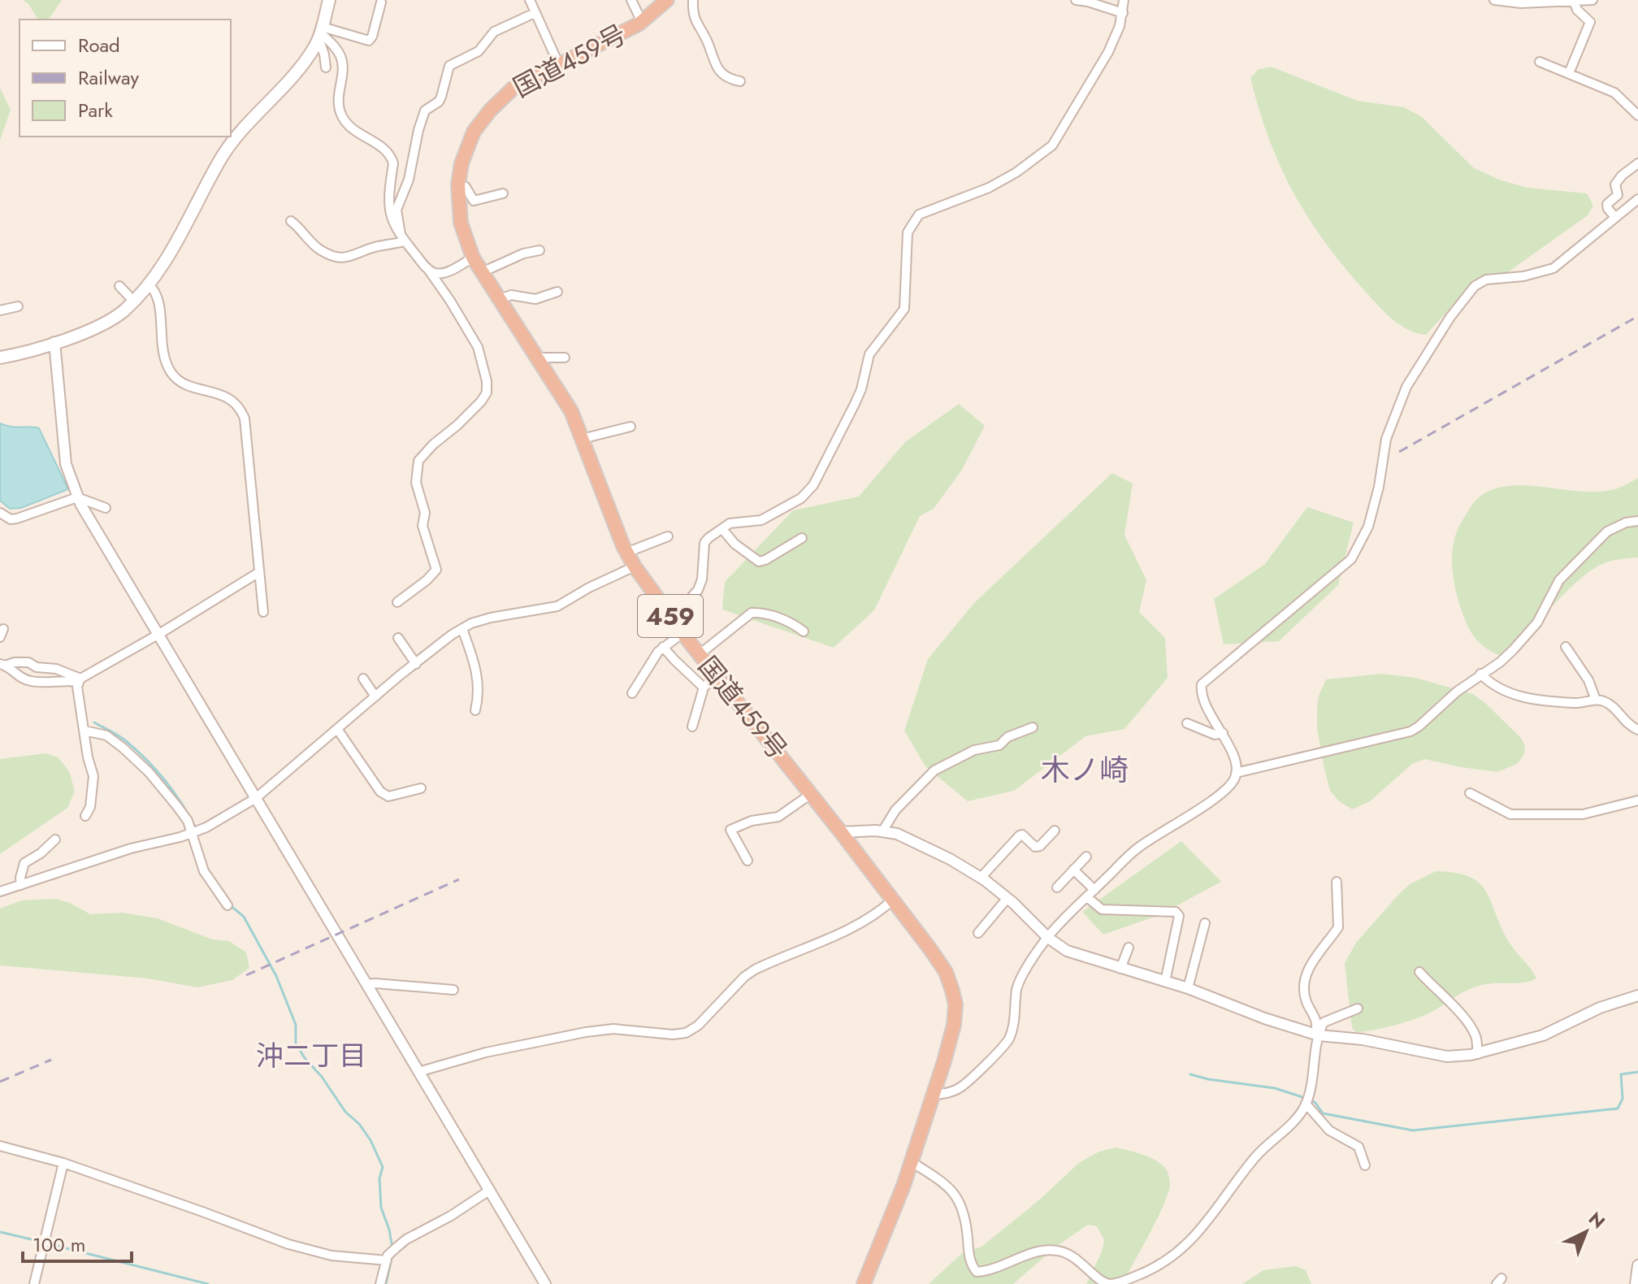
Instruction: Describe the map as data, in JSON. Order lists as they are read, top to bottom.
{
  "streets": {
    "highway": ["国道459号", "459"]
  },
  "districts": ["木ノ崎", "沖二丁目"],
  "legend": ["Road", "Railway", "Park"],
  "scale_bar": "100 m",
  "north": "top right"
}
